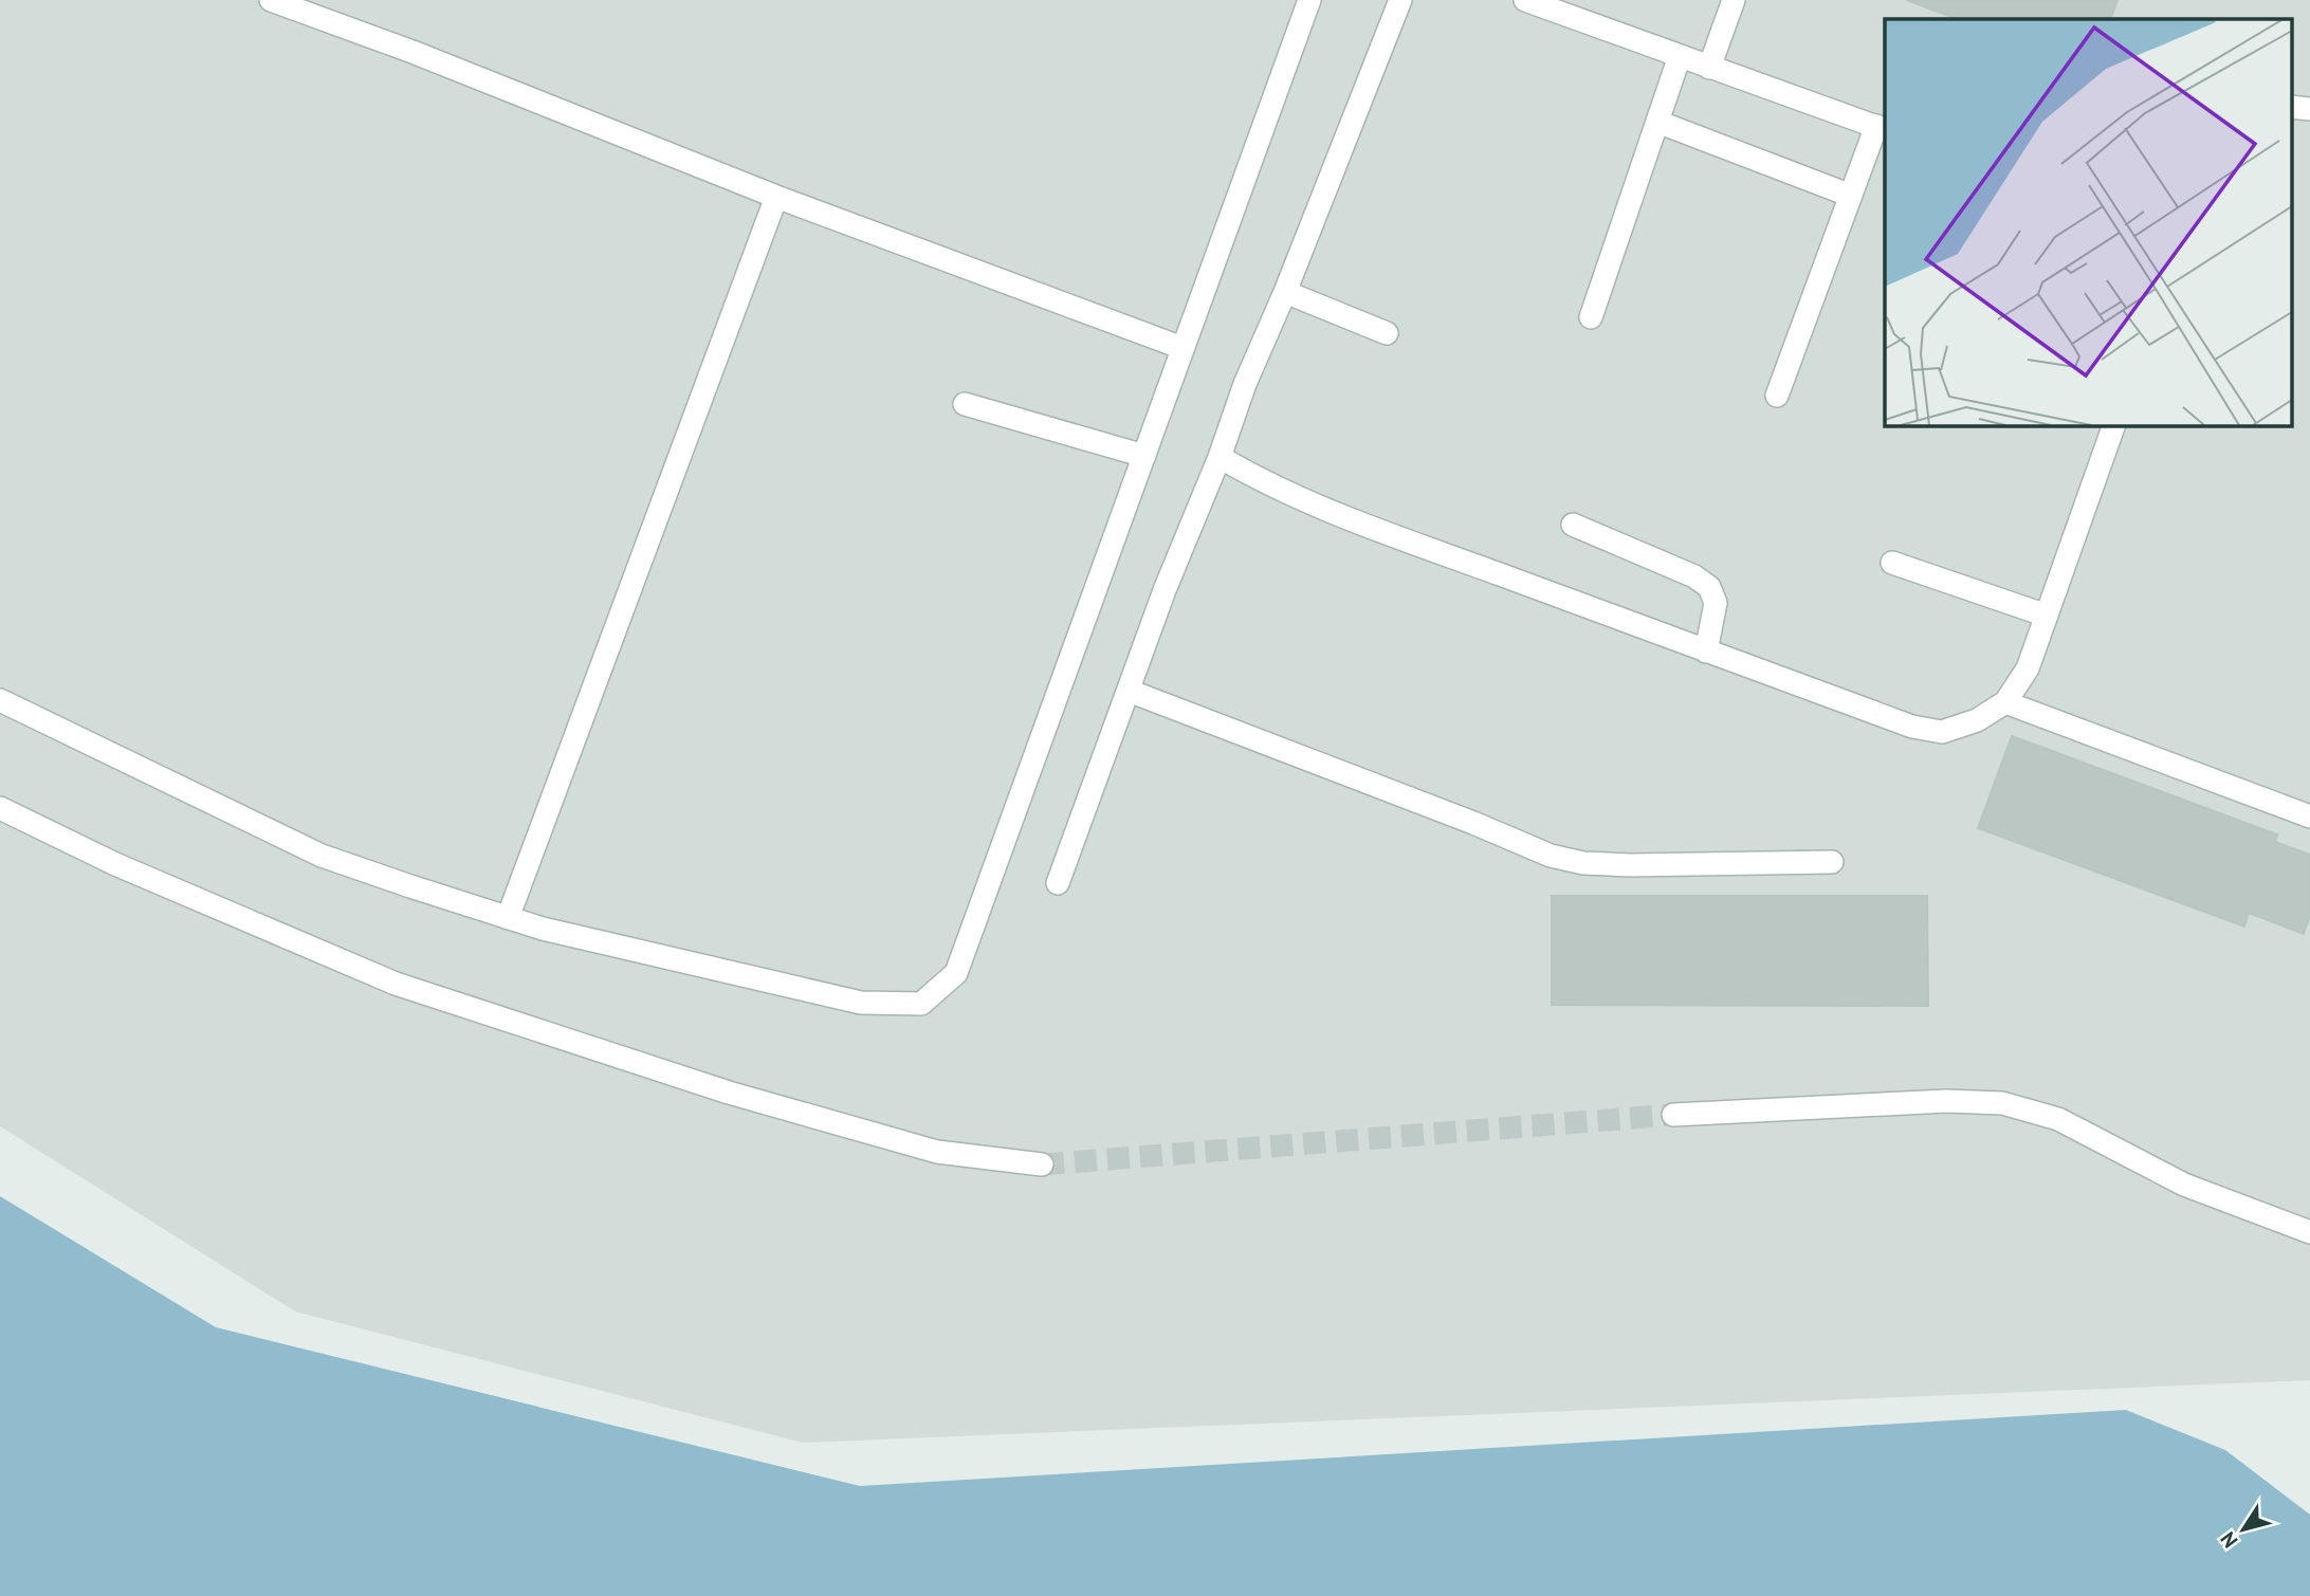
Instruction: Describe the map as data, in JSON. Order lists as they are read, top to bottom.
{
  "north": "bottom left"
}
